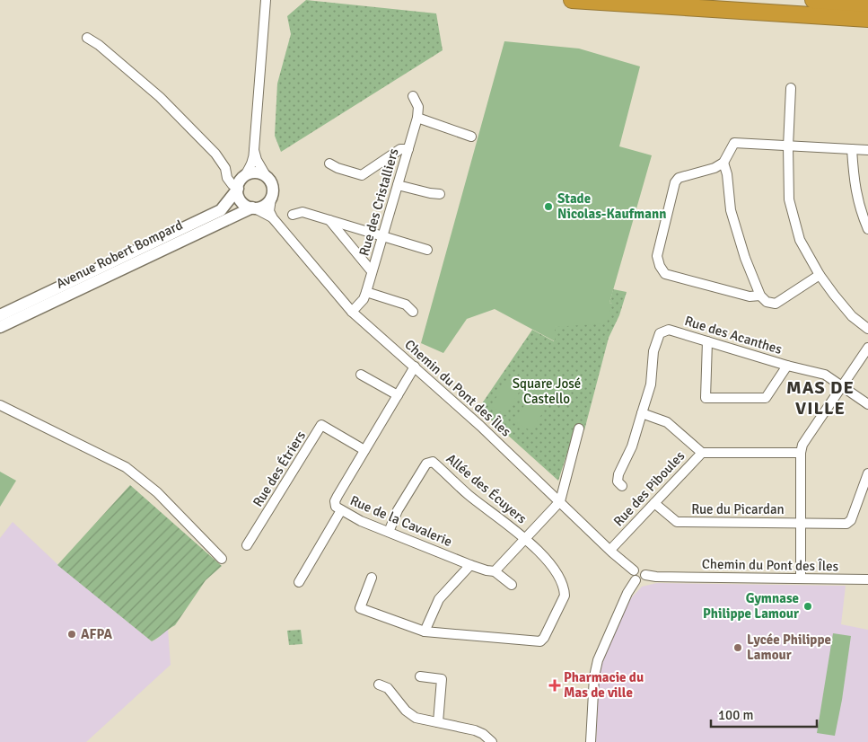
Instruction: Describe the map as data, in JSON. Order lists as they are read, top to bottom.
{
  "streets": {
    "street": [
      "Rue des Cristalliers",
      "Avenue Robert Bompard",
      "Rue des Acanthes",
      "Chemin du Pont des Îles",
      "Rue des Étriers",
      "Allée des Écuyers",
      "Rue des Piboules",
      "Rue du Picardan",
      "Rue de la Cavalerie"
    ]
  },
  "crossings": [
    ["Rue des Cristalliers", "Chemin du Pont des Îles"],
    ["Avenue Robert Bompard", "Chemin du Pont des Îles"],
    ["Chemin du Pont des Îles", "Rue des Piboules"],
    ["Chemin du Pont des Îles", "Rue de la Cavalerie"],
    ["Rue des Étriers", "Rue de la Cavalerie"],
    ["Allée des Écuyers", "Rue de la Cavalerie"],
    ["Rue des Piboules", "Rue du Picardan"]
  ],
  "districts": ["MAS DE VILLE"],
  "parks": ["Square José Castello"],
  "places": {
    "other": [
      "Stade Nicolas-Kaufmann",
      "Gymnase Philippe Lamour",
      "AFPA",
      "Lycée Philippe Lamour"
    ],
    "health": ["Pharmacie du Mas de ville"]
  },
  "scale_bar": "100 m"
}
